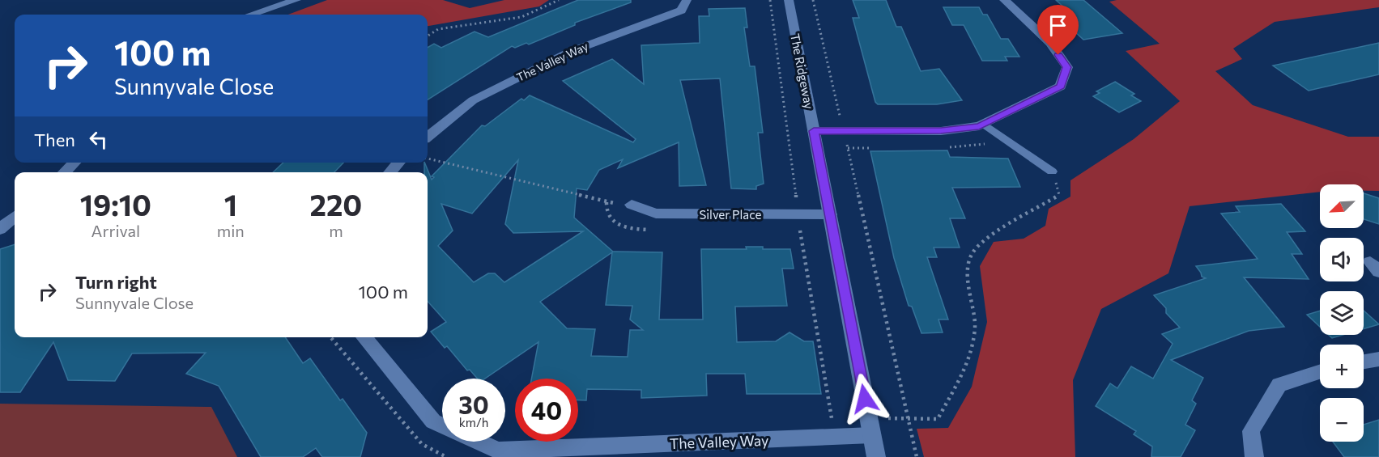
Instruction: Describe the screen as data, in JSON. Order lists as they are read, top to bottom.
{
  "streets": {
    "street": ["The Valley Way", "The Ridgeway", "Silver Place"]
  },
  "crossings": [
    ["The Valley Way", "The Ridgeway"],
    ["The Ridgeway", "Silver Place"]
  ],
  "north": "bottom left",
  "page": {
    "turn": ["100 m", "Sunnyvale Close"],
    "then": "Then",
    "eta": [
      "19:10",
      "Arrival",
      "1",
      "min",
      "220",
      "m"
    ],
    "map_buttons": ["+", "−"],
    "list": [
      {
        "name": "Turn right",
        "note": "Sunnyvale Close",
        "value": "100 m"
      }
    ],
    "speed": "30 km/h",
    "limit": "40"
  }
}
